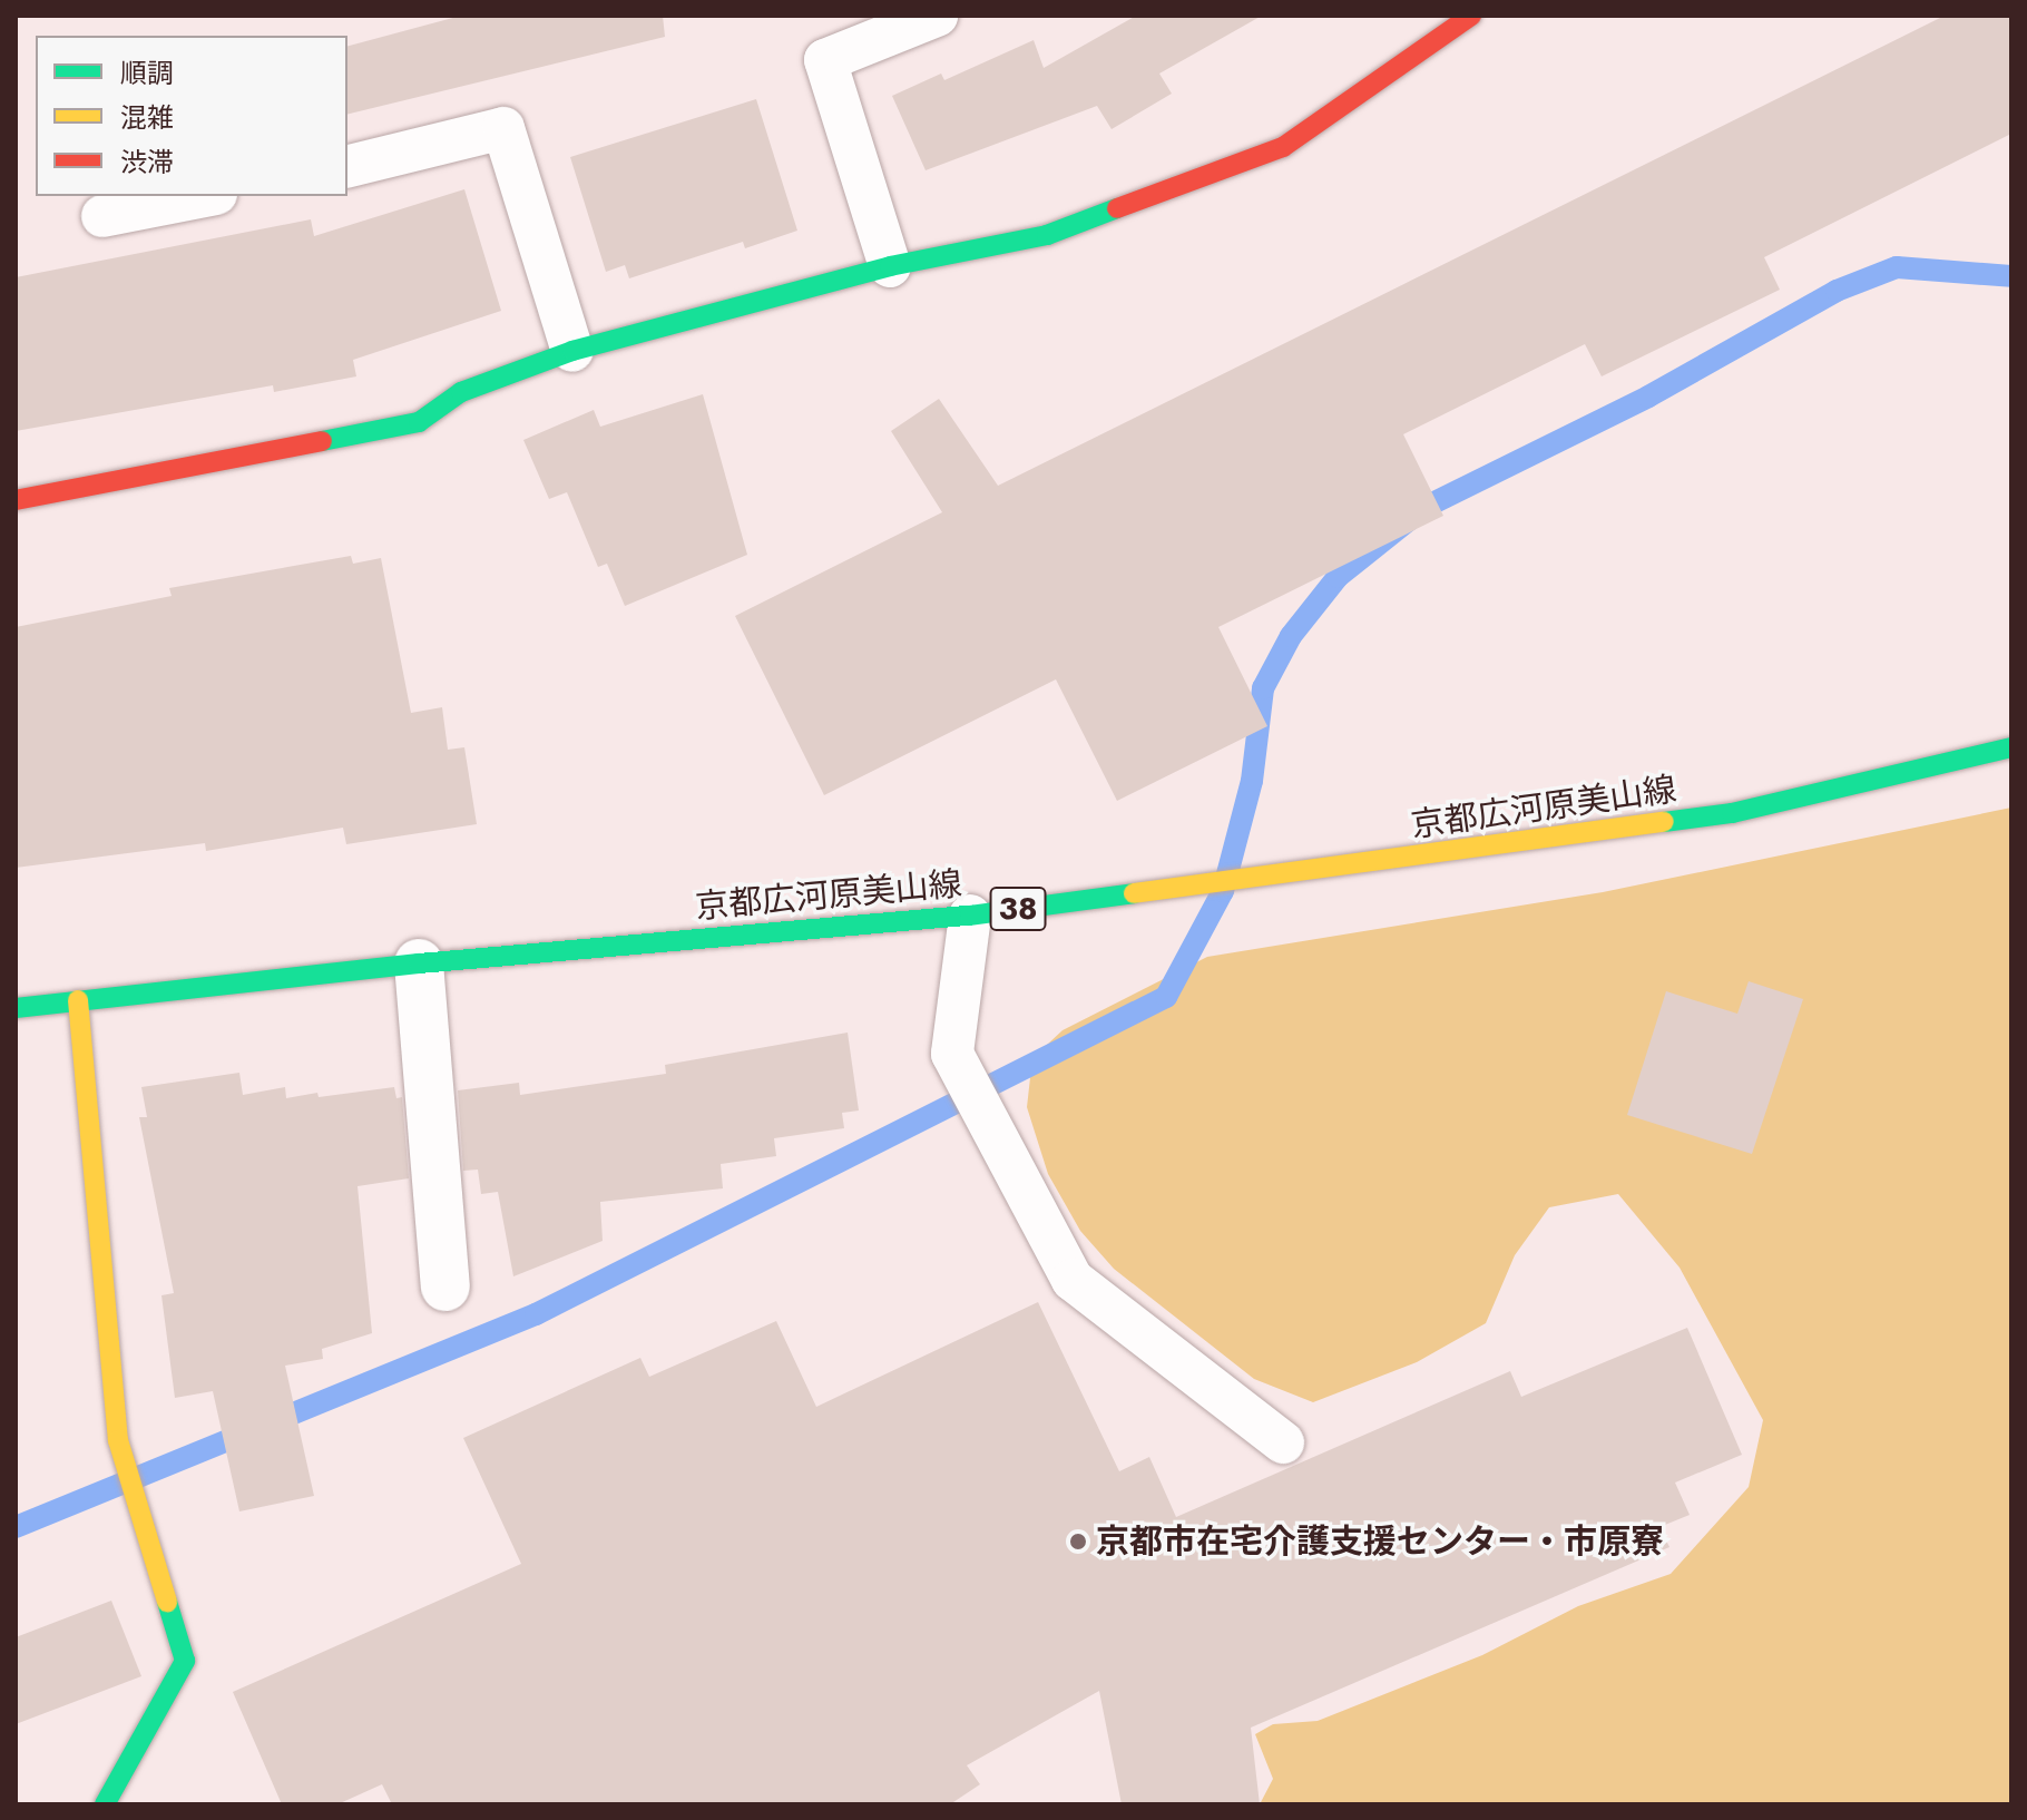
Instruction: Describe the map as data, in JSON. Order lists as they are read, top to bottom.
{
  "streets": {
    "street": ["京都広河原美山線", "38"]
  },
  "places": ["京都市在宅介護支援センター・市原寮"],
  "legend": ["順調", "混雑", "渋滞"]
}
